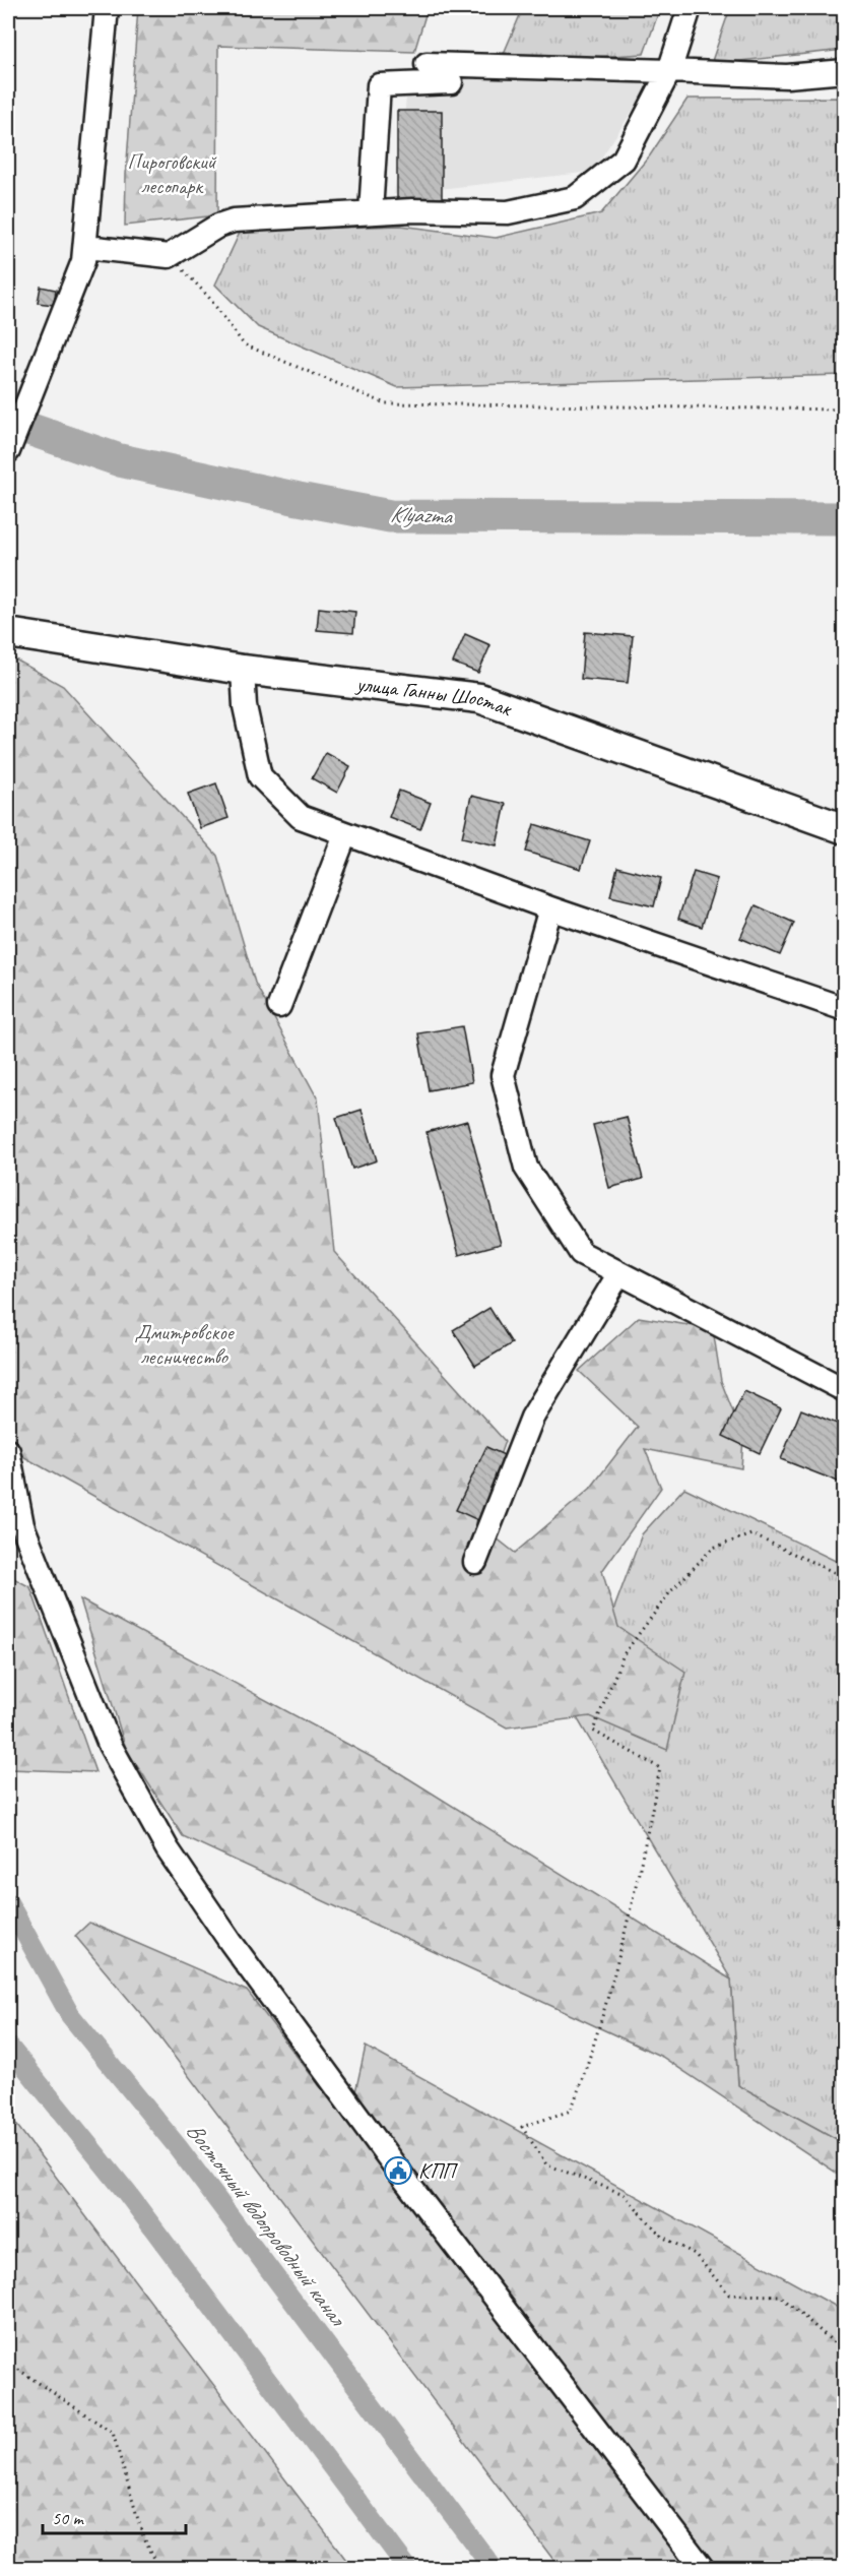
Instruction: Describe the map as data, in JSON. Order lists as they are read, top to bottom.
{
  "streets": {
    "main road": ["улица Ганны Шостак"]
  },
  "water": ["Klyazma", "Восточный водопроводный канал"],
  "parks": ["Пироговский лесопарк", "Дмитровское лесничество"],
  "places": {
    "public building": ["КПП"]
  },
  "scale_bar": "50 m"
}
